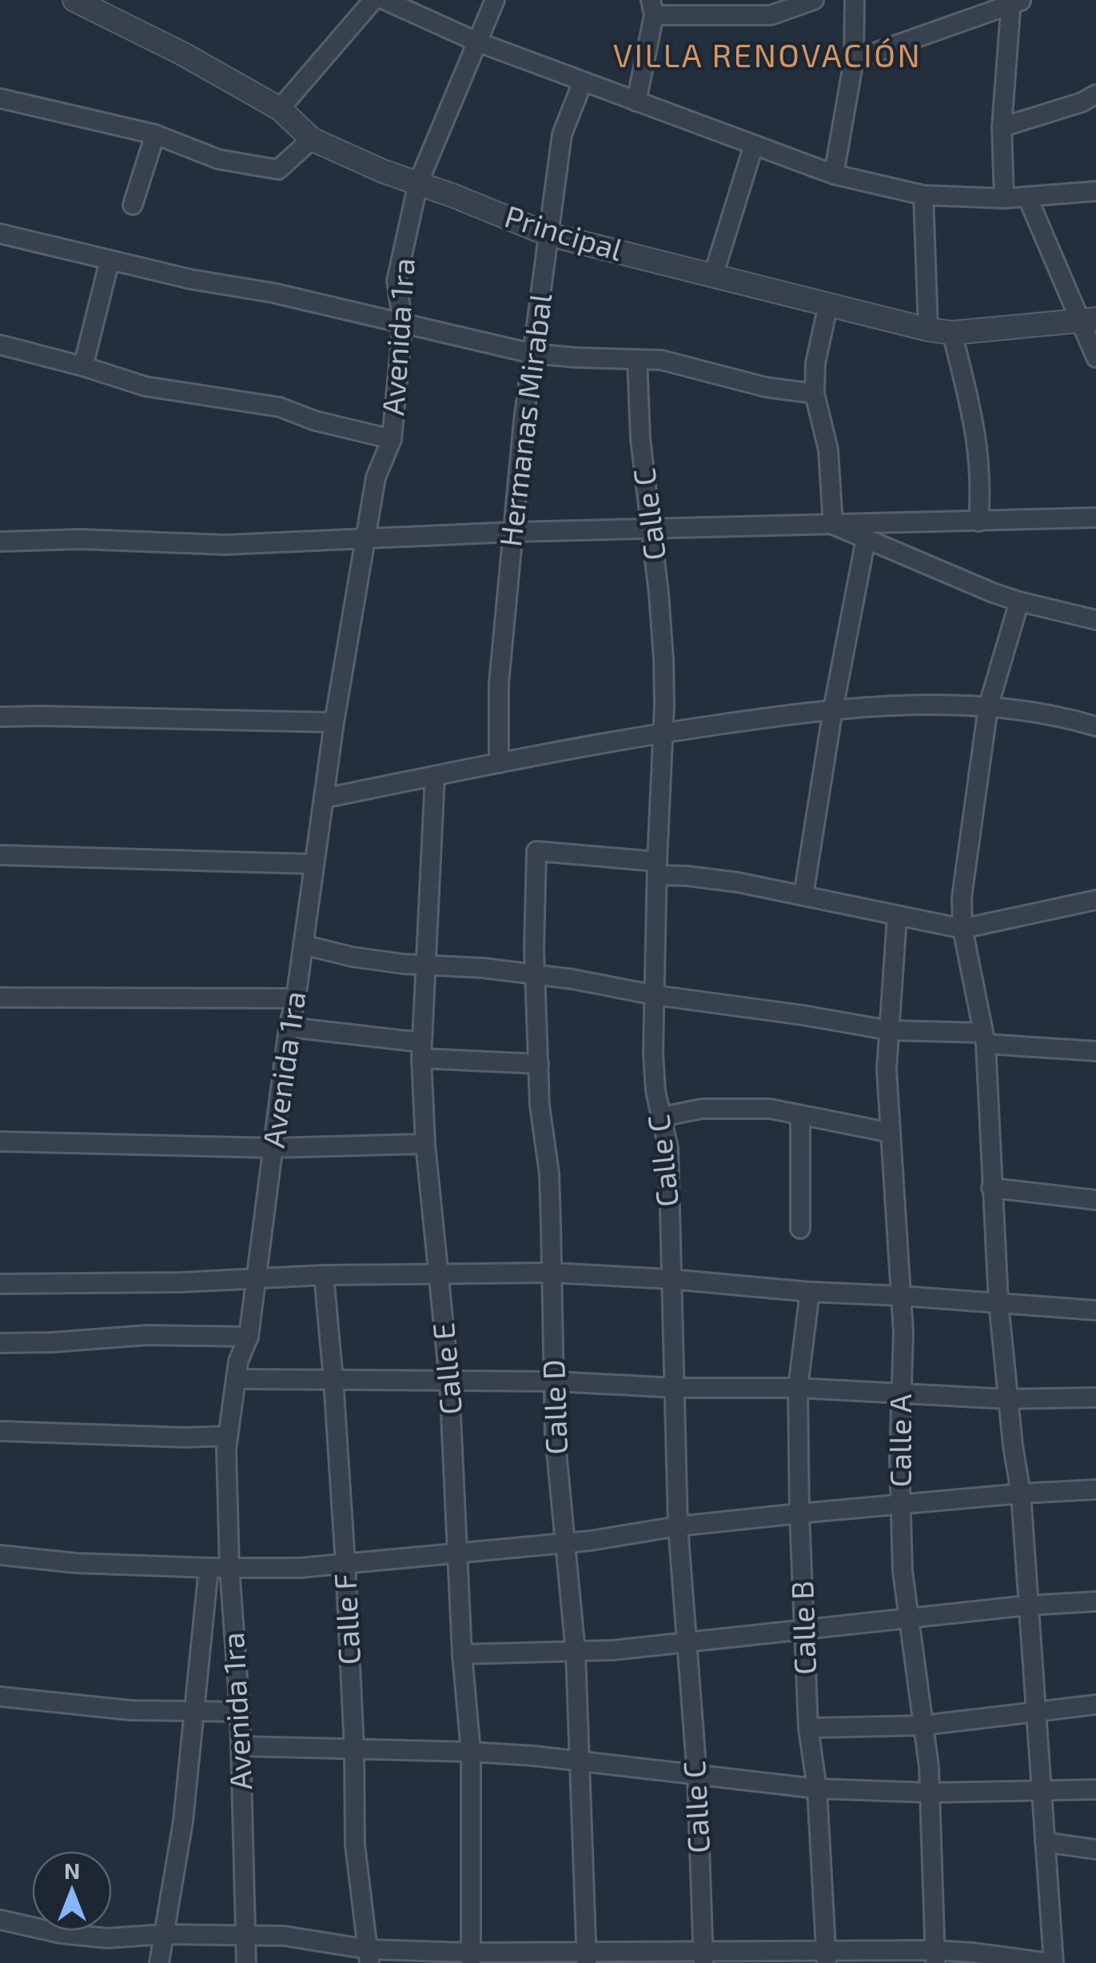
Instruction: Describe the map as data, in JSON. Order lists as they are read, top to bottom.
{
  "streets": {
    "street": [
      "Principal",
      "Avenida 1ra",
      "Hermanas Mirabal",
      "Calle C",
      "Calle E",
      "Calle D",
      "Calle A",
      "Calle F",
      "Calle B"
    ]
  },
  "crossings": [
    ["Principal", "Avenida 1ra"],
    ["Principal", "Hermanas Mirabal"],
    ["Calle C", "Calle D"]
  ],
  "districts": ["VILLA RENOVACIÓN"],
  "north": "top"
}
